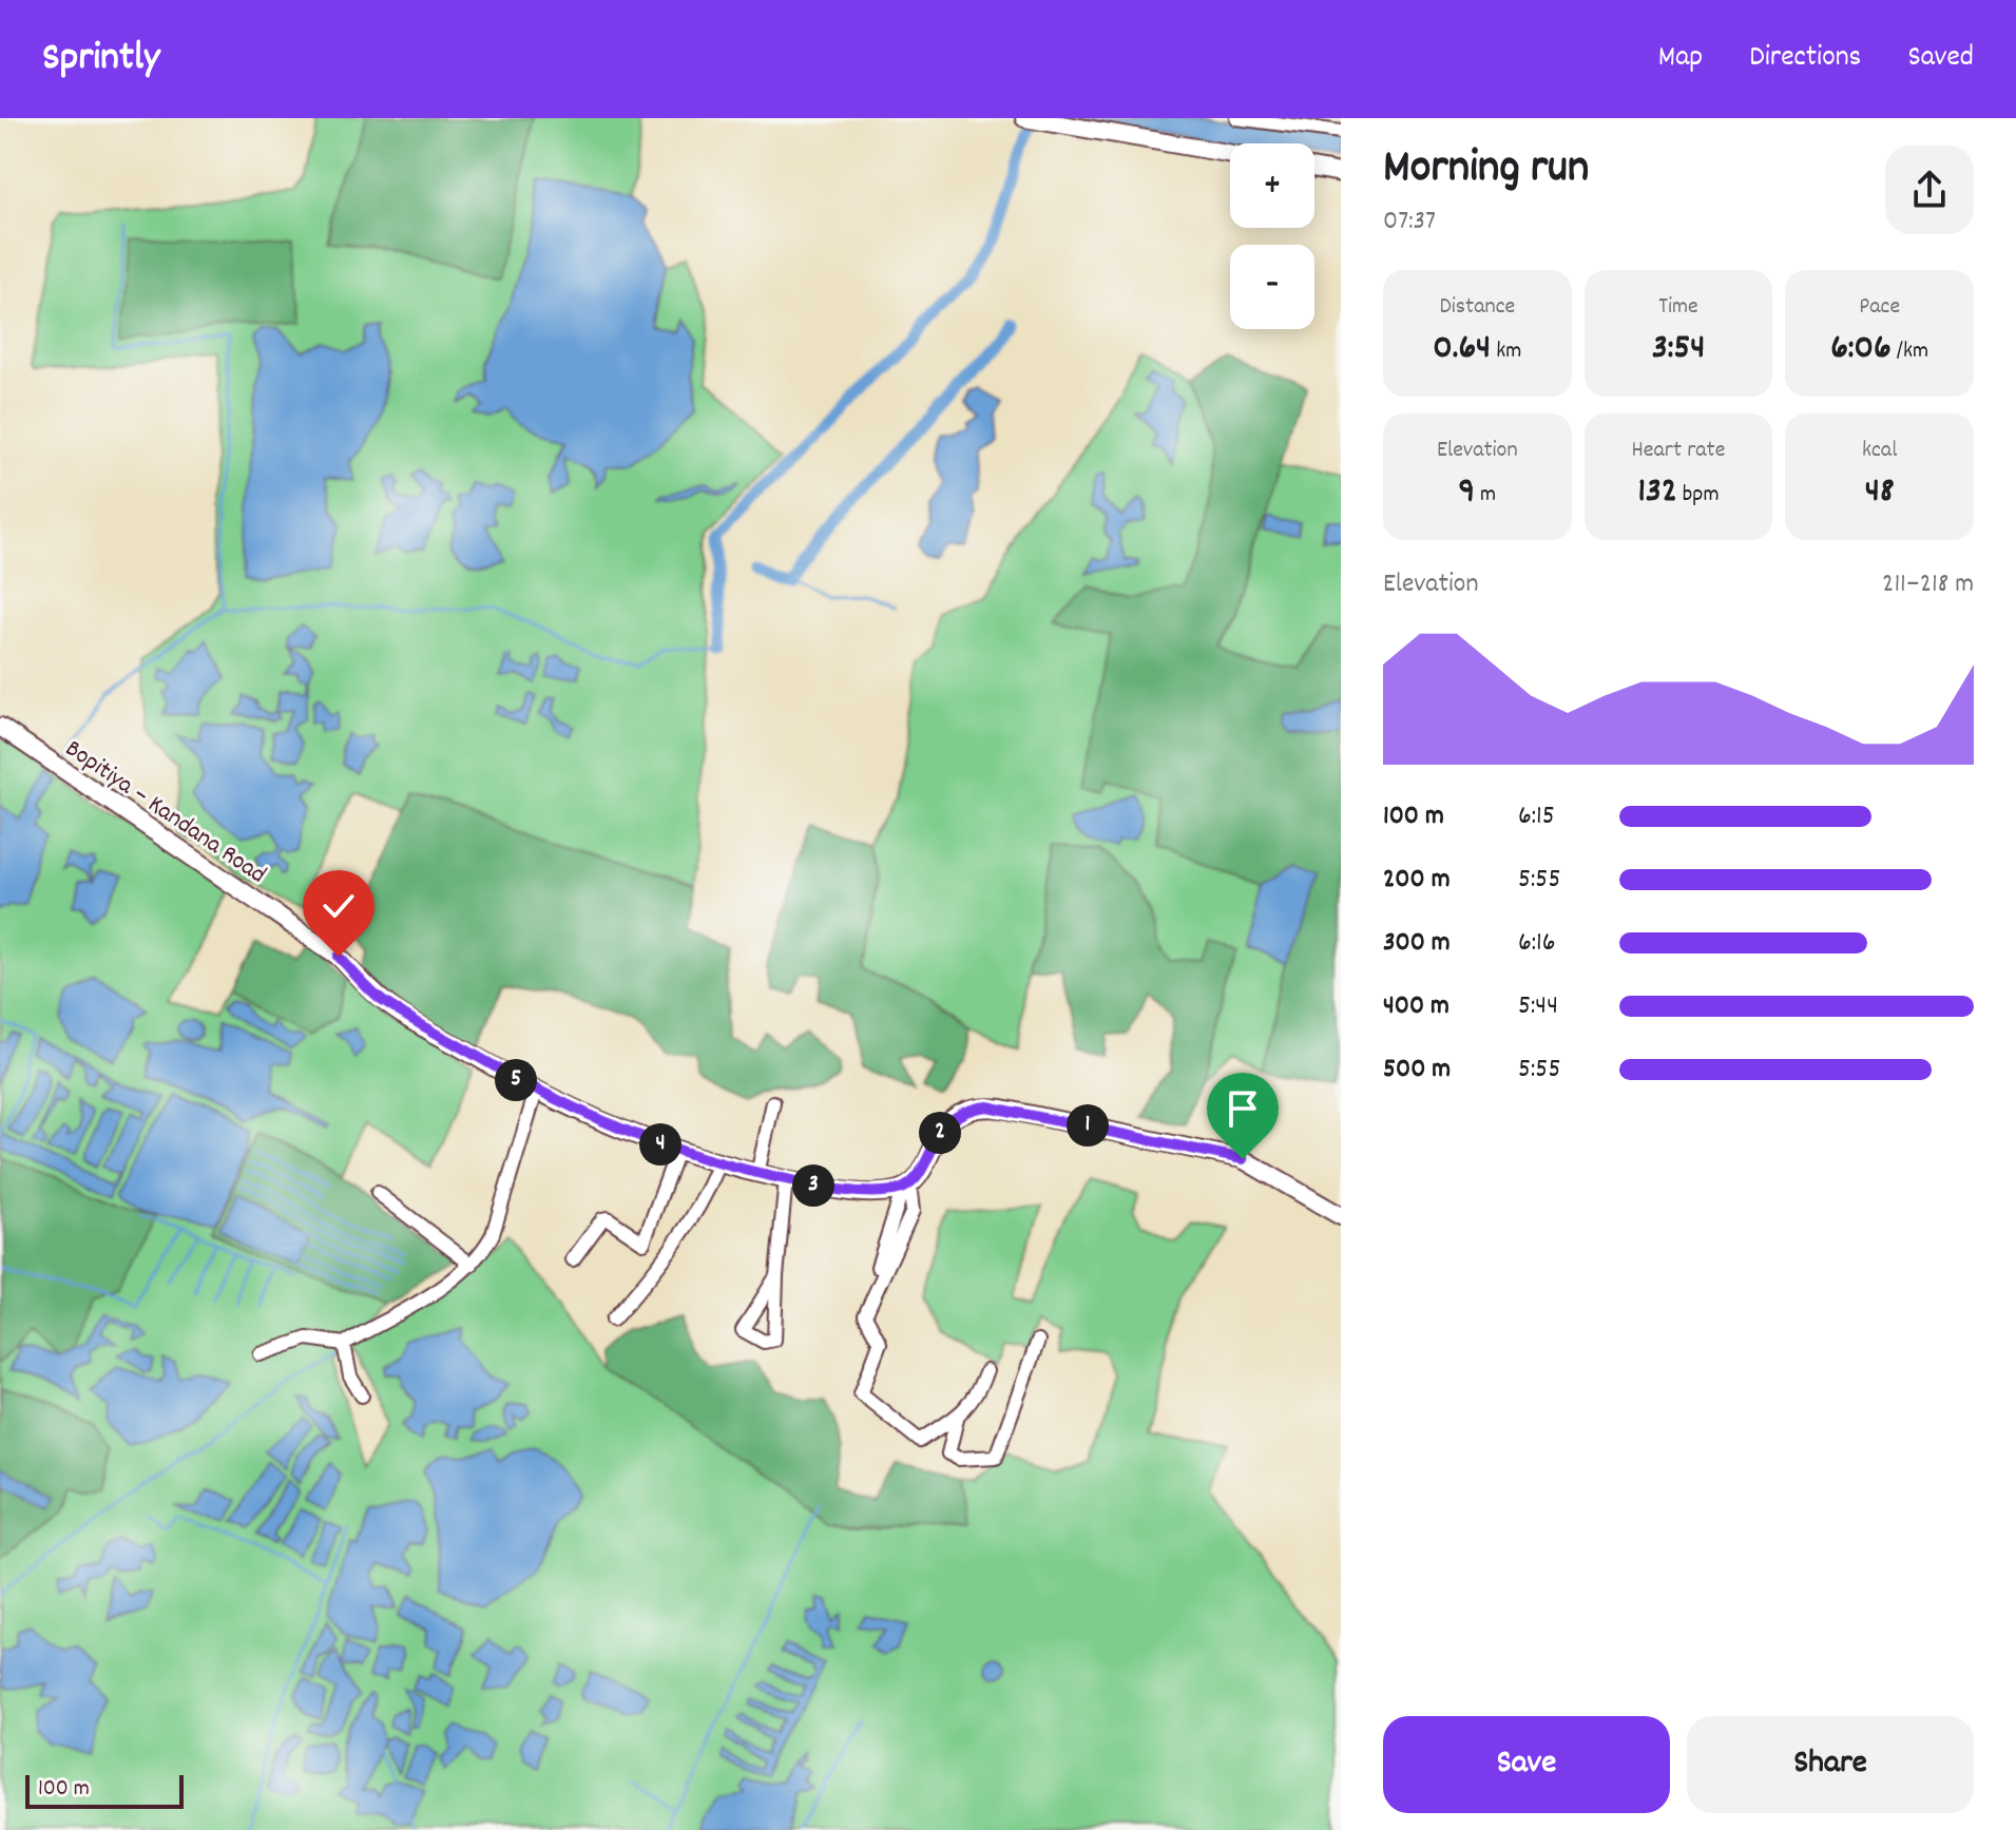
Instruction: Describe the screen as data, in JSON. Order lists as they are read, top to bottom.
{
  "streets": {
    "main road": ["Bopitiya – Kandana Road"]
  },
  "scale_bar": "100 m",
  "page": {
    "header": "Sprintly",
    "nav": ["Map", "Directions", "Saved"],
    "heading": ["Morning run", "07:37"],
    "map_buttons": ["+", "−"],
    "stats": [
      ["Distance", "0.64 km"],
      ["Time", "3:54"],
      ["Pace", "6:06 /km"],
      ["Elevation", "9 m"],
      ["Heart rate", "132 bpm"],
      ["kcal", "48"]
    ],
    "chart": ["Elevation", "211–218 m"],
    "list": [
      {
        "name": "100 m",
        "note": "6:15"
      },
      {
        "name": "200 m",
        "note": "5:55"
      },
      {
        "name": "300 m",
        "note": "6:16"
      },
      {
        "name": "400 m",
        "note": "5:44"
      },
      {
        "name": "500 m",
        "note": "5:55"
      }
    ],
    "pins": [
      "5",
      "1",
      "2",
      "4",
      "3"
    ],
    "buttons": ["Save", "Share"],
    "scale": "100 m"
  }
}
